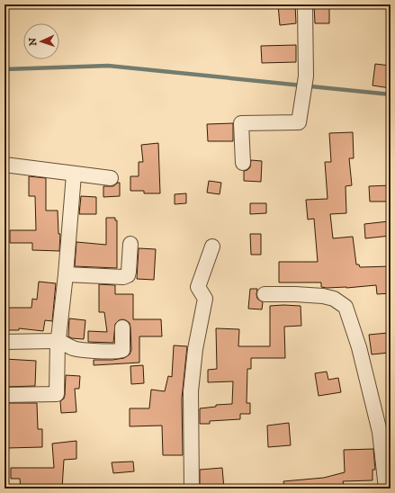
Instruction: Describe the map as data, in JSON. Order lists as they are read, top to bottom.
{
  "north": "left"
}
